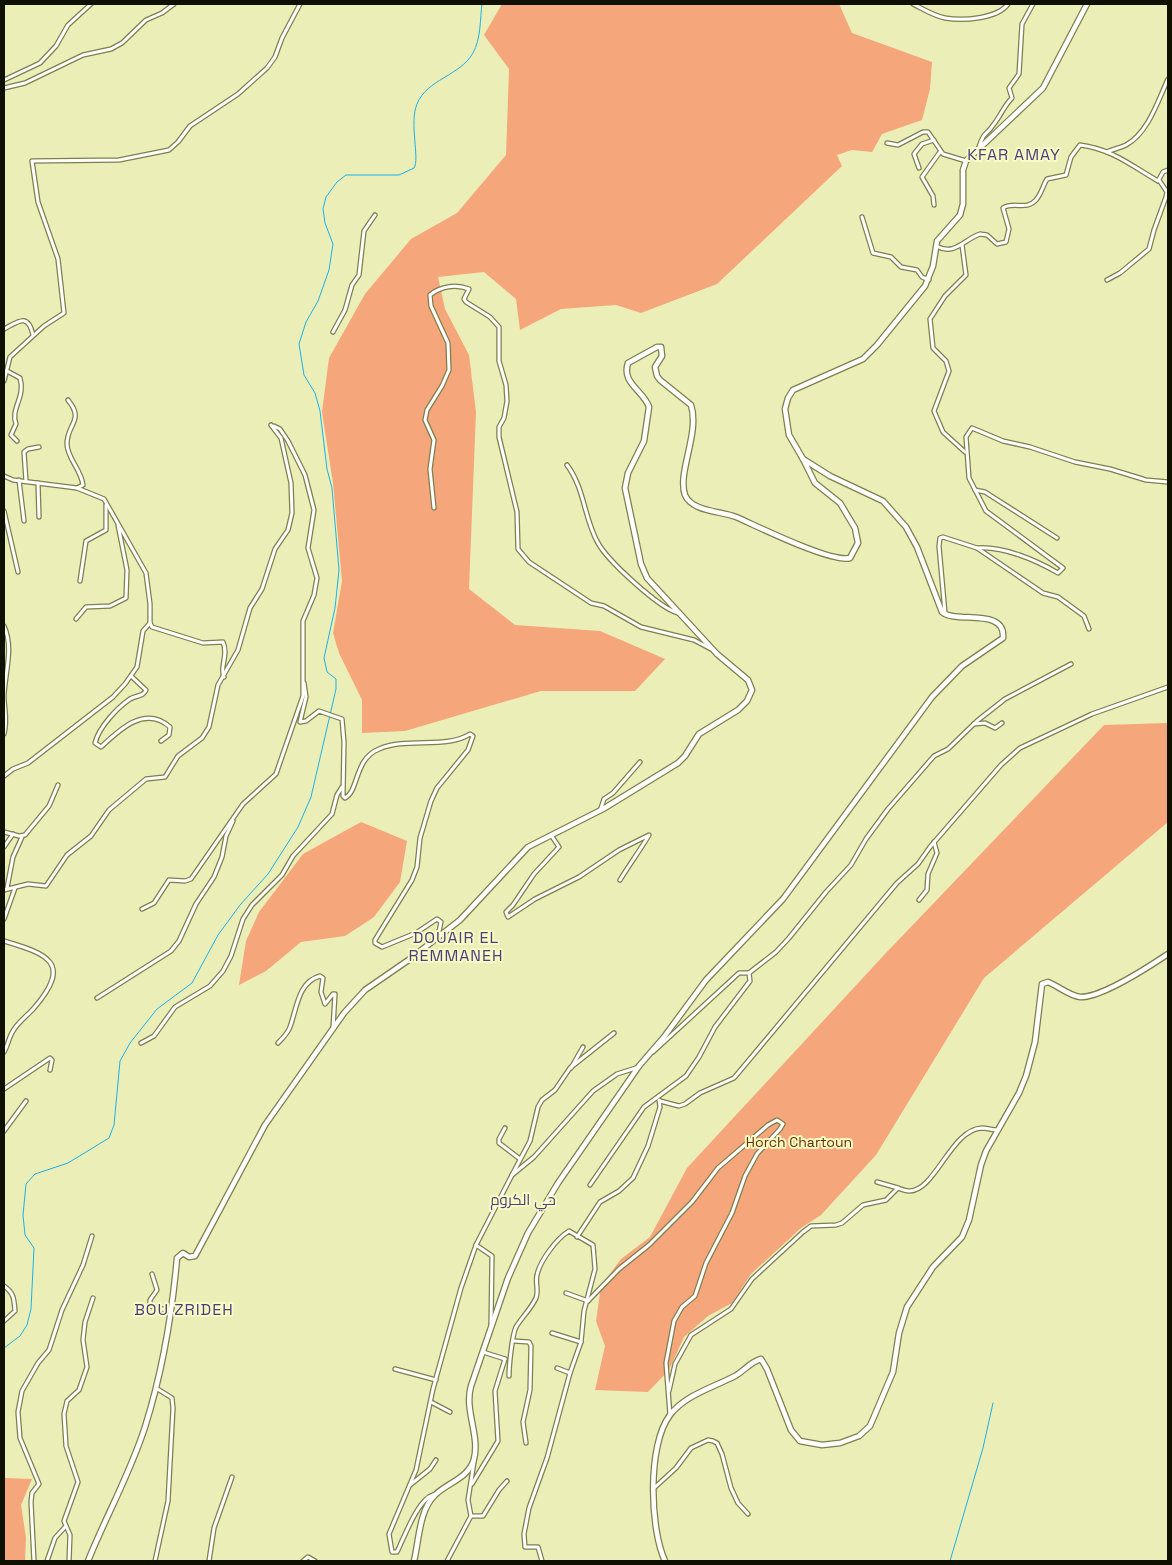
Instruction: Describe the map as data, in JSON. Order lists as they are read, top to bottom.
{
  "districts": [
    "KFAR AMAY",
    "DOUAIR EL REMMANEH",
    "حي الكروم",
    "BOU ZRIDEH"
  ],
  "parks": ["Horch Chartoun"]
}
